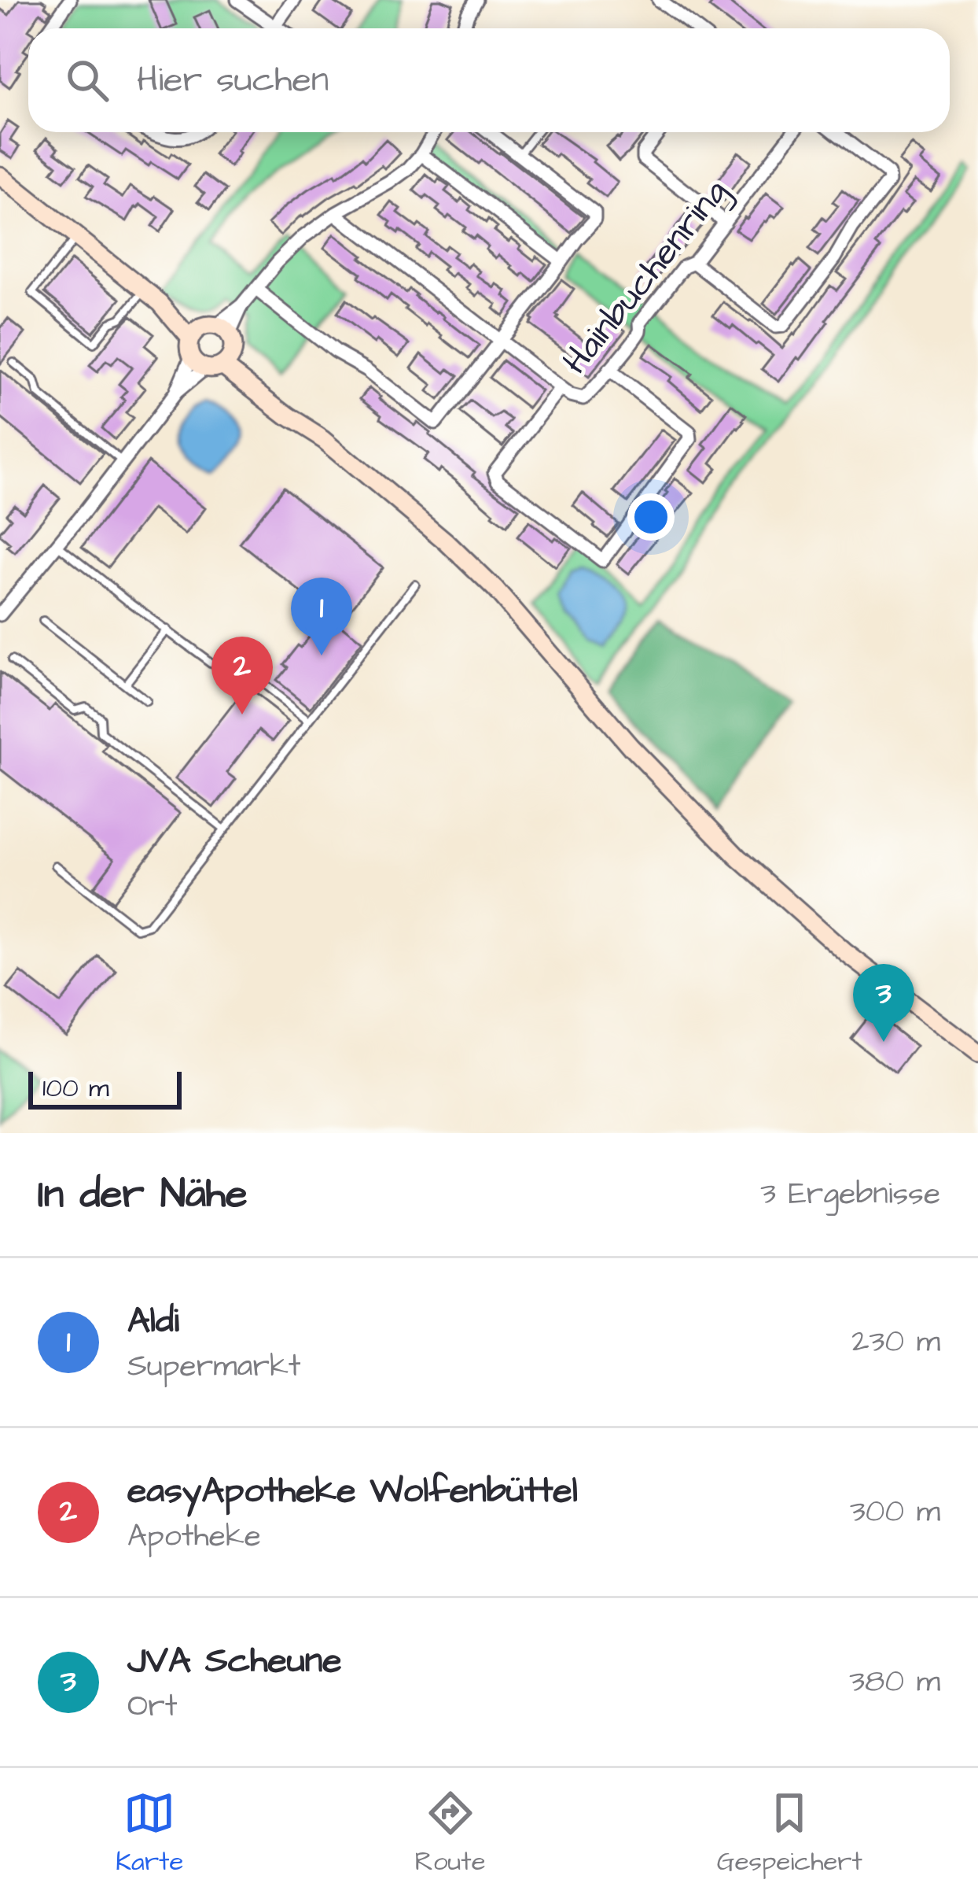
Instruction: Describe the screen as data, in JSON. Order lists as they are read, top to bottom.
{
  "streets": {
    "street": ["Hainbuchenring"]
  },
  "scale_bar": "100 m",
  "page": {
    "search": "Hier suchen",
    "pins": ["1", "2", "3"],
    "scale": "100 m",
    "heading": ["In der Nähe", "3 Ergebnisse"],
    "list": [
      {
        "mark": "1",
        "name": "Aldi",
        "note": "Supermarkt",
        "value": "230 m"
      },
      {
        "mark": "2",
        "name": "easyApotheke Wolfenbüttel",
        "note": "Apotheke",
        "value": "300 m"
      },
      {
        "mark": "3",
        "name": "JVA Scheune",
        "note": "Ort",
        "value": "380 m"
      }
    ],
    "nav": ["Karte", "Route", "Gespeichert"]
  }
}
